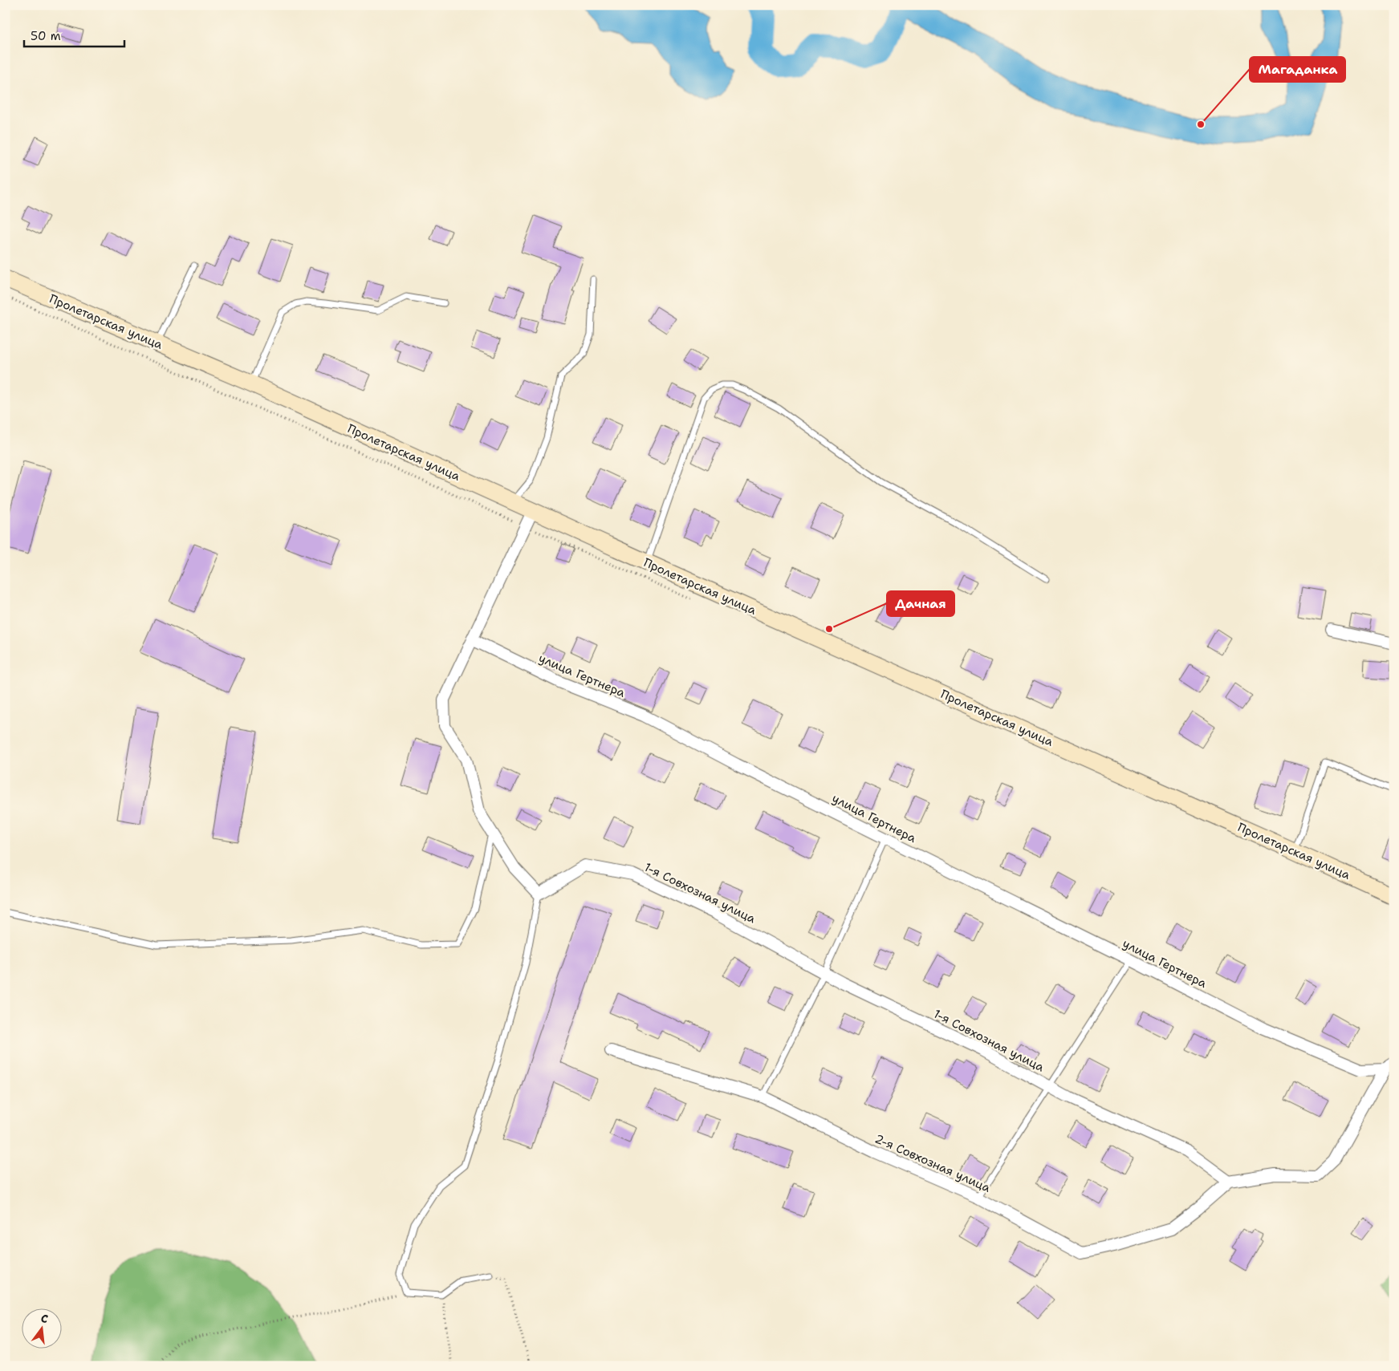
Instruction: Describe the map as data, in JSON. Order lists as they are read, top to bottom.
{
  "streets": {
    "main road": ["Пролетарская улица"],
    "street": ["улица Гертнера", "1-я Совхозная улица", "2-я Совхозная улица"]
  },
  "crossings": [
    ["1-я Совхозная улица", "2-я Совхозная улица"]
  ],
  "places": ["Магаданка", "Дачная"],
  "scale_bar": "50 m",
  "north": "top"
}
